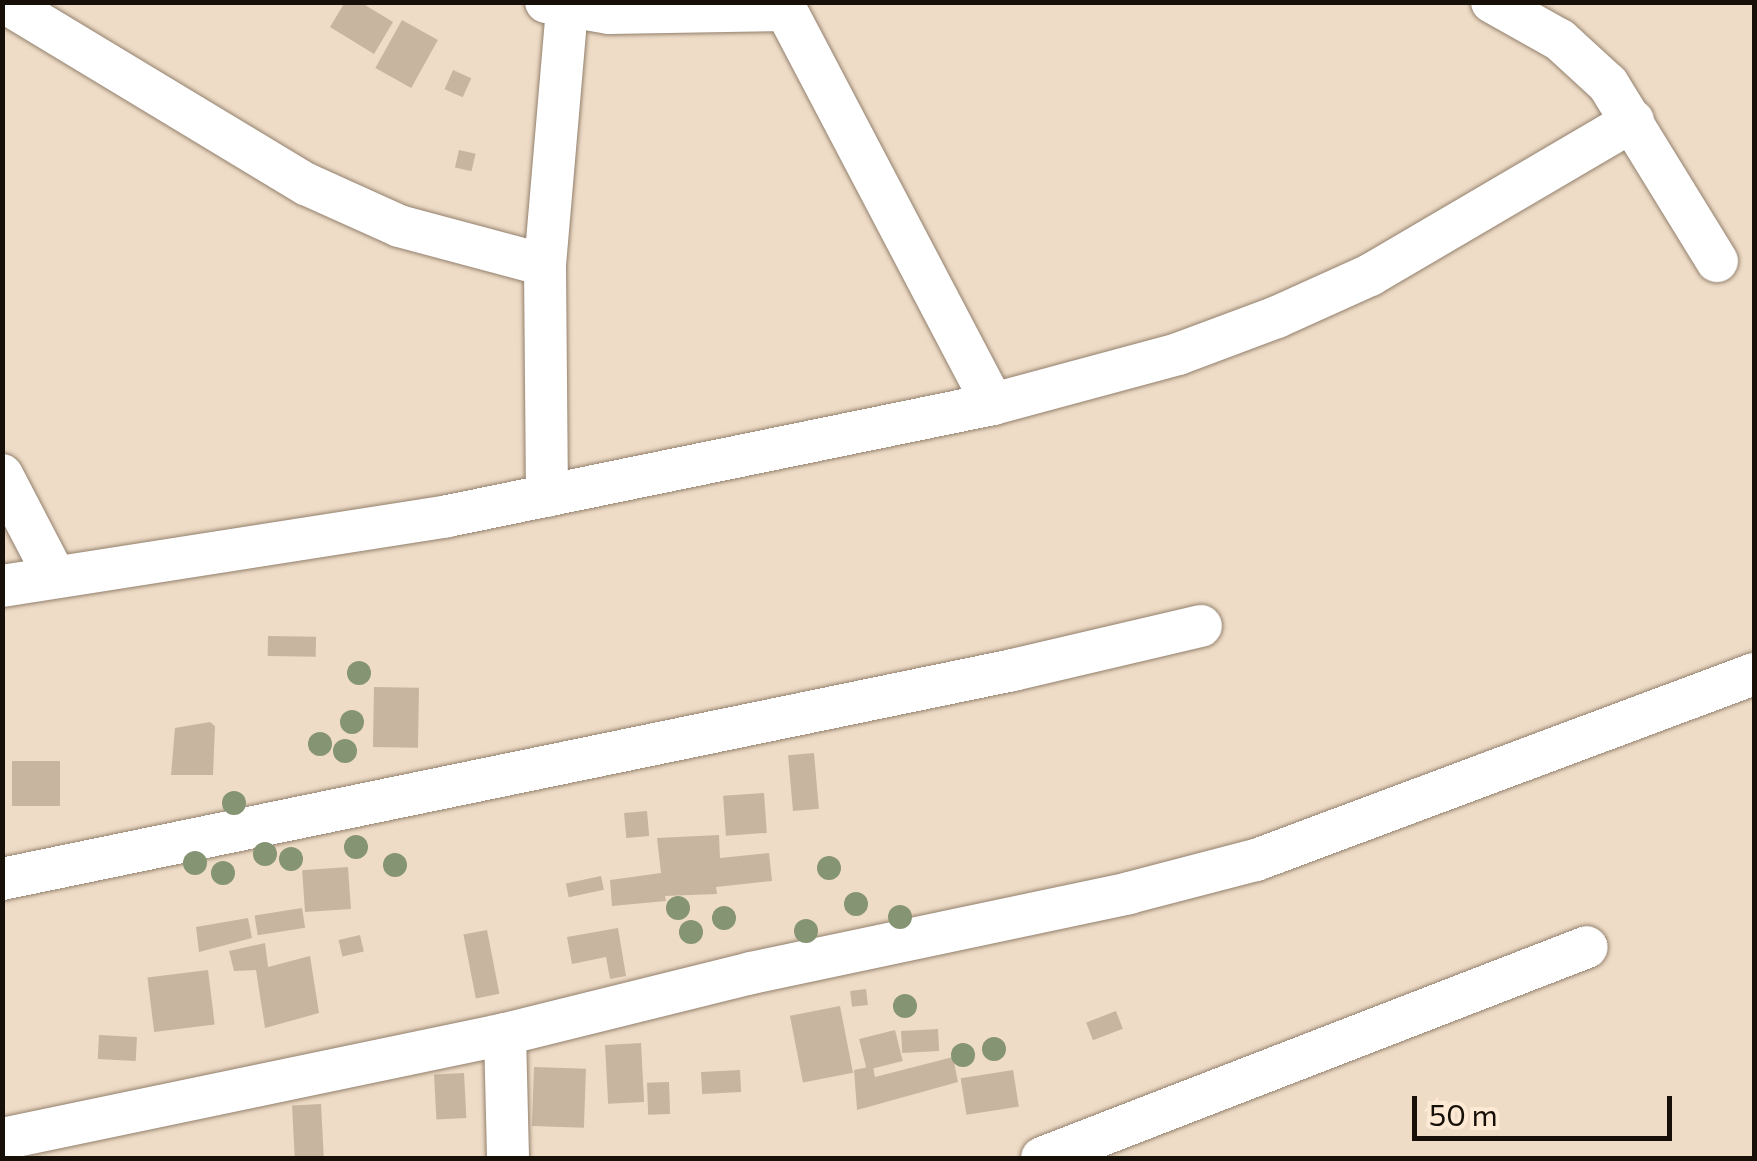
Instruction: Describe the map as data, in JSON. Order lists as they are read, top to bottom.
{
  "scale_bar": "50 m"
}
